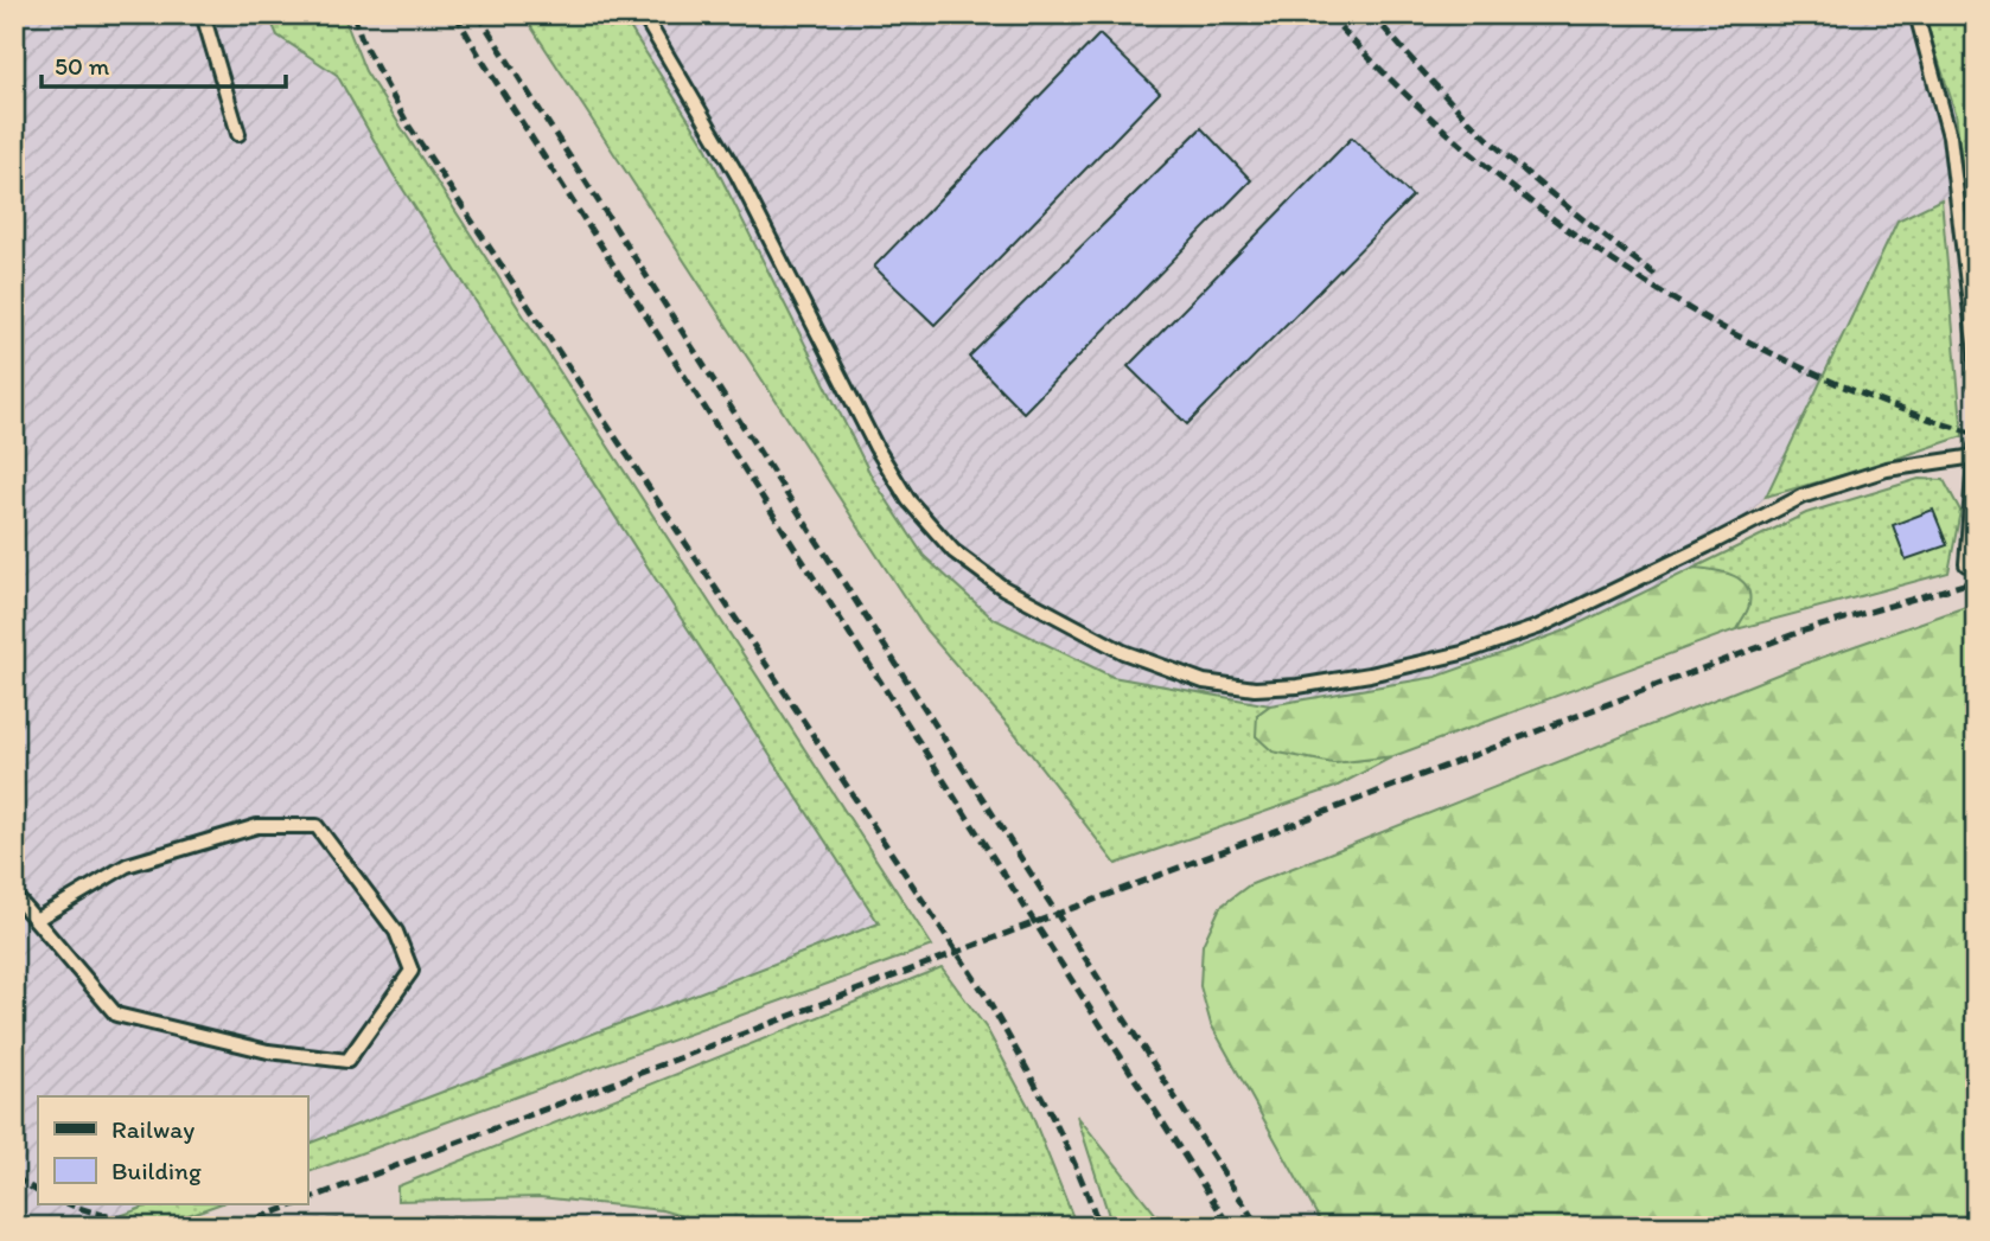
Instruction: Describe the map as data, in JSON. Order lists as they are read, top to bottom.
{
  "legend": ["Railway", "Building"],
  "scale_bar": "50 m"
}
